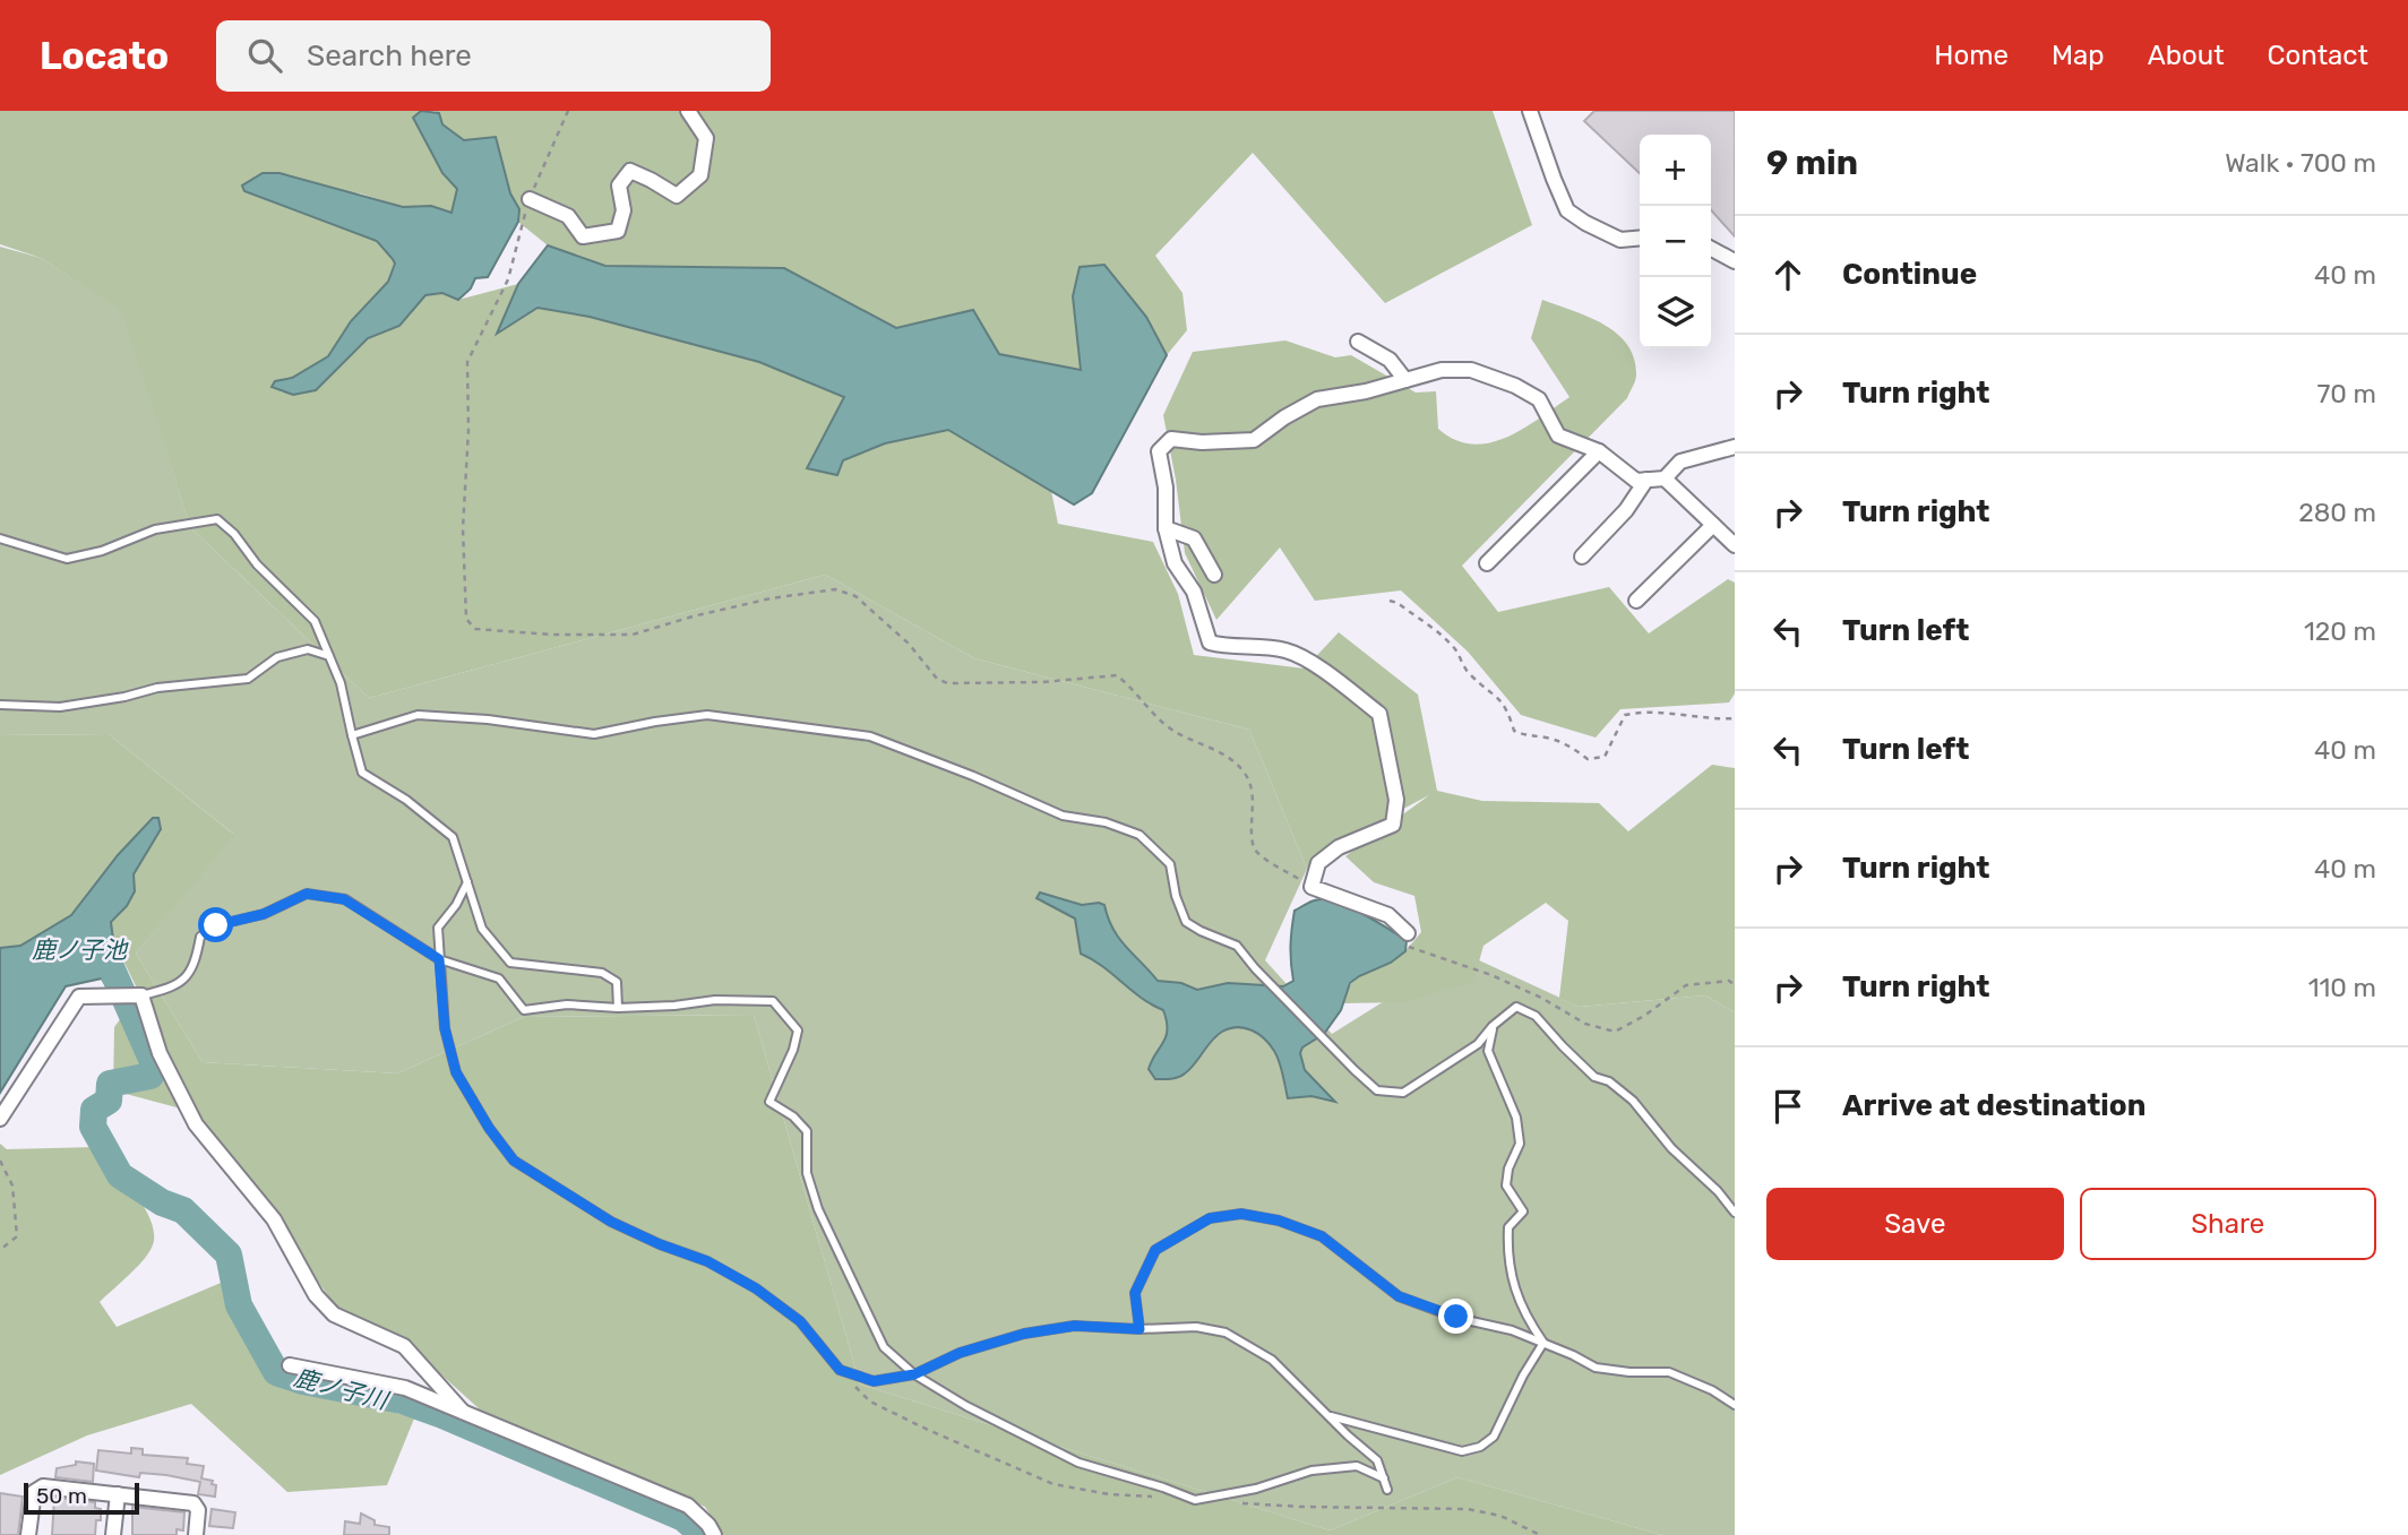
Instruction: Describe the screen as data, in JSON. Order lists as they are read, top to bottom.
{
  "water": ["鹿ノ子池", "鹿ノ子川"],
  "scale_bar": "50 m",
  "page": {
    "header": "Locato",
    "search": "Search here",
    "nav": [
      "Home",
      "Map",
      "About",
      "Contact"
    ],
    "heading": ["9 min", "Walk · 700 m"],
    "map_buttons": ["+", "−"],
    "list": [
      ["Continue", "40 m"],
      ["Turn right", "70 m"],
      ["Turn right", "280 m"],
      ["Turn left", "120 m"],
      ["Turn left", "40 m"],
      ["Turn right", "40 m"],
      ["Turn right", "110 m"],
      "Arrive at destination"
    ],
    "buttons": ["Save", "Share"],
    "scale": "50 m"
  }
}
